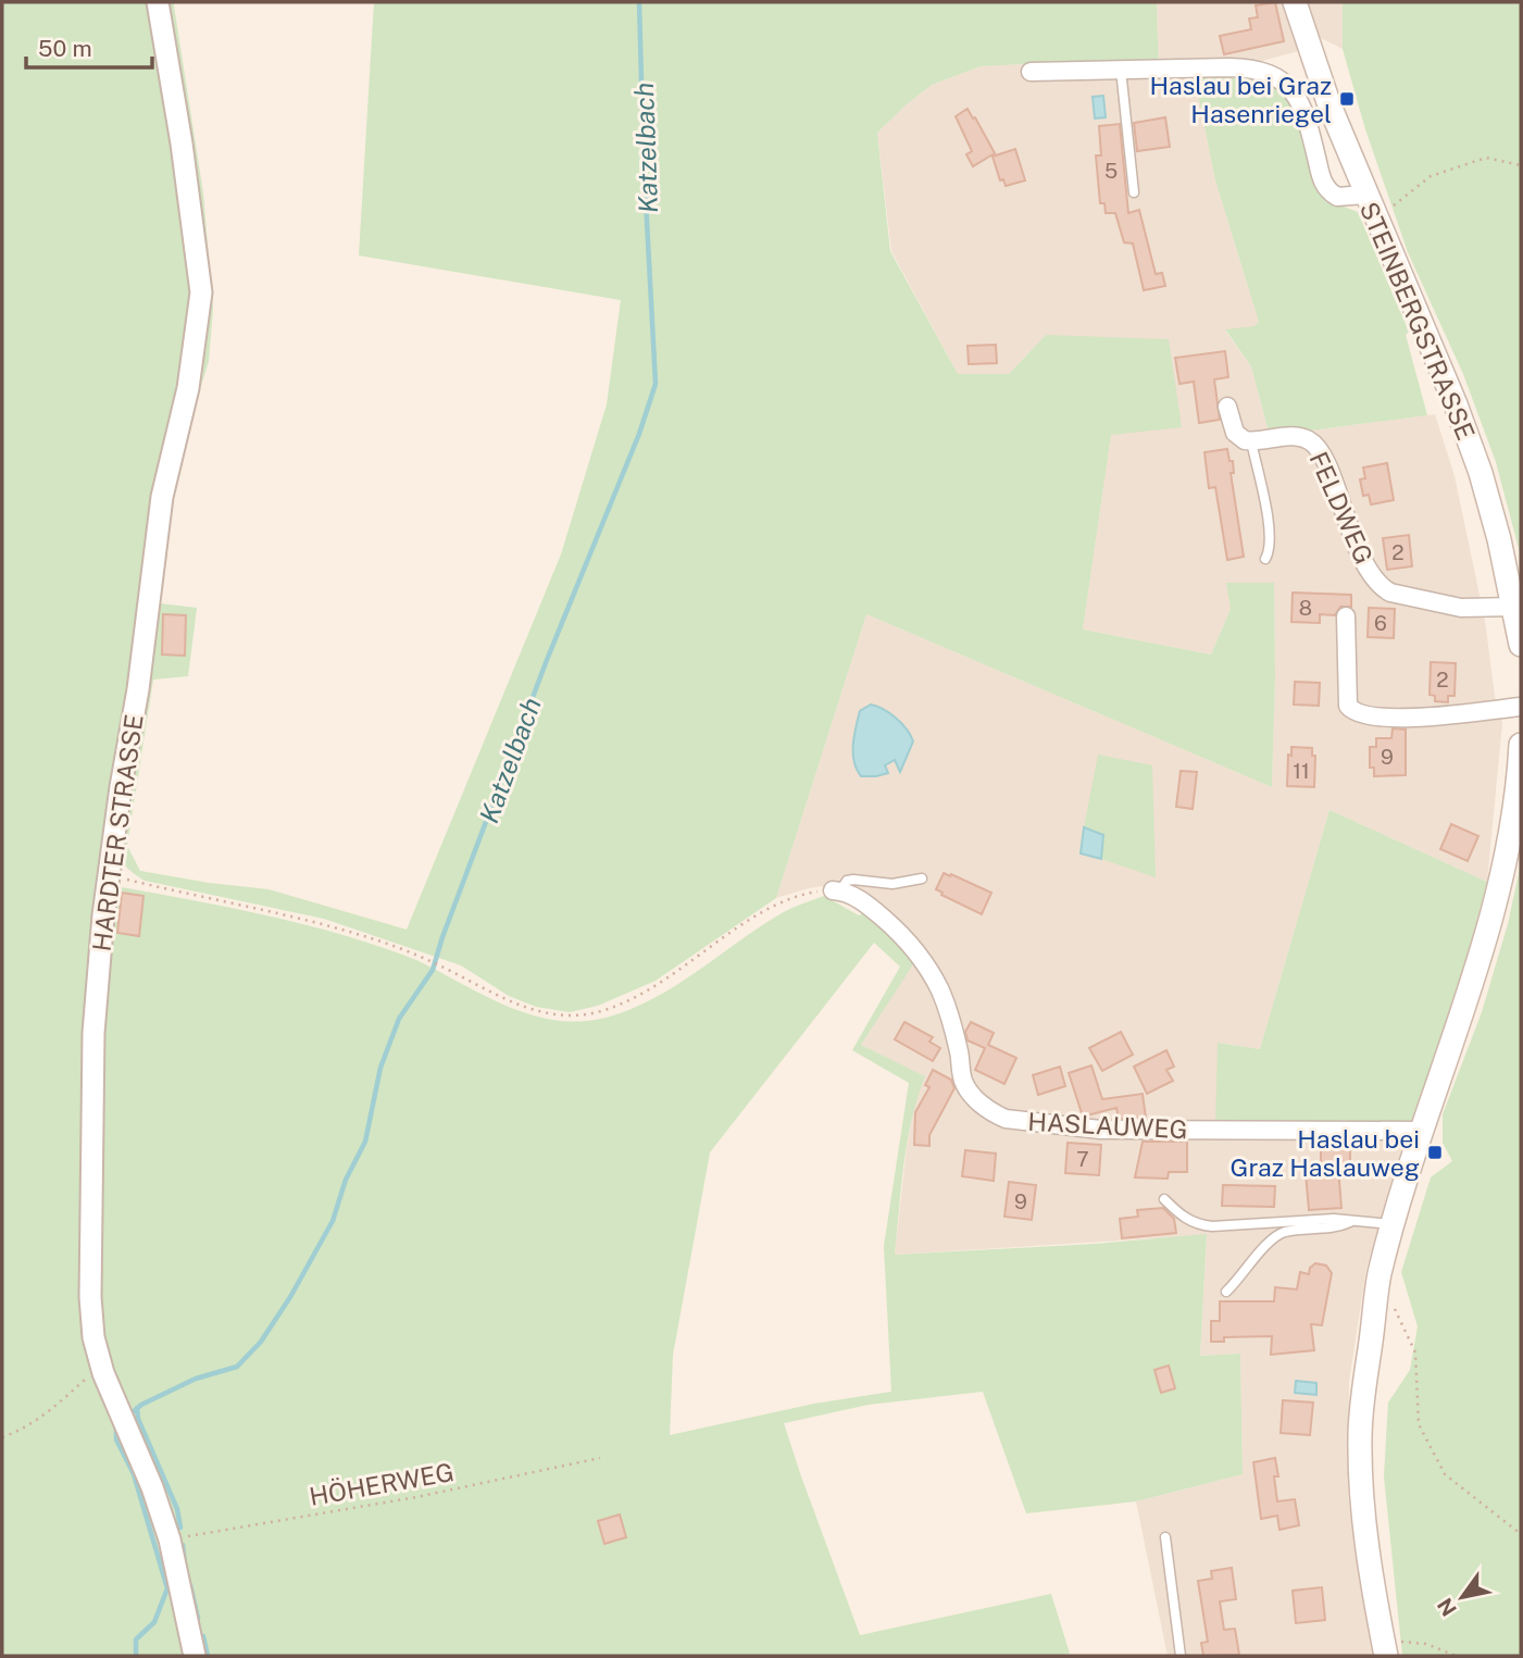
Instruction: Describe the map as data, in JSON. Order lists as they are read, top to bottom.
{
  "streets": {
    "main road": ["STEINBERGSTRASSE"],
    "street": ["FELDWEG", "HARDTER STRASSE", "HASLAUWEG"],
    "path": ["HÖHERWEG"]
  },
  "crossings": [
    ["STEINBERGSTRASSE", "FELDWEG"],
    ["HARDTER STRASSE", "HÖHERWEG"]
  ],
  "water": ["Katzelbach"],
  "places": {
    "transit": ["Haslau bei Graz Hasenriegel", "Haslau bei Graz Haslauweg"]
  },
  "house_numbers": [
    "5",
    "2",
    "8",
    "6",
    "2",
    "9",
    "11",
    "7",
    "9"
  ],
  "scale_bar": "50 m",
  "north": "bottom left"
}
